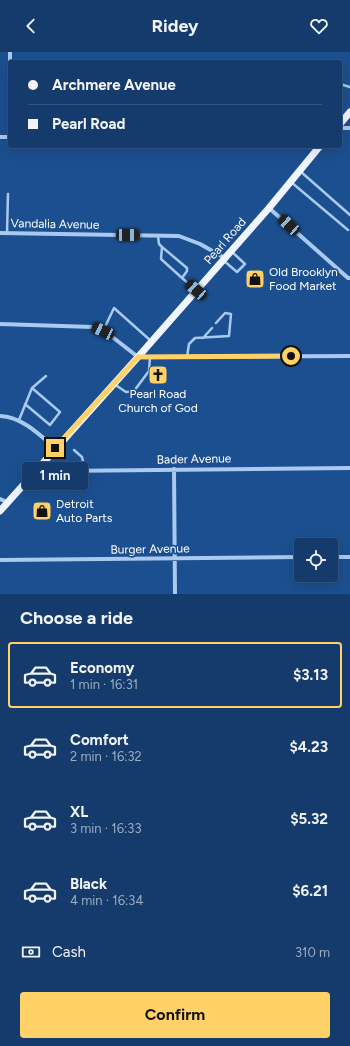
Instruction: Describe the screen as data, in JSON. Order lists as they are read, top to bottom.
{
  "streets": {
    "main road": ["Pearl Road"],
    "street": ["Vandalia Avenue", "Bader Avenue", "Burger Avenue"]
  },
  "crossings": [
    ["Vandalia Avenue", "Pearl Road"],
    ["Pearl Road", "Bader Avenue"]
  ],
  "places": {
    "shop": ["Old Brooklyn Food Market", "Detroit Auto Parts"],
    "church": ["Pearl Road Church of God"]
  },
  "page": {
    "header": "Ridey",
    "banner": ["Archmere Avenue", "Pearl Road"],
    "bubble": "1 min",
    "heading": "Choose a ride",
    "list": [
      {
        "name": "Economy",
        "note": "1 min · 16:31",
        "value": "$3.13"
      },
      {
        "name": "Comfort",
        "note": "2 min · 16:32",
        "value": "$4.23"
      },
      {
        "name": "XL",
        "note": "3 min · 16:33",
        "value": "$5.32"
      },
      {
        "name": "Black",
        "note": "4 min · 16:34",
        "value": "$6.21"
      }
    ],
    "pay": ["Cash", "310 m"],
    "buttons": "Confirm"
  }
}
